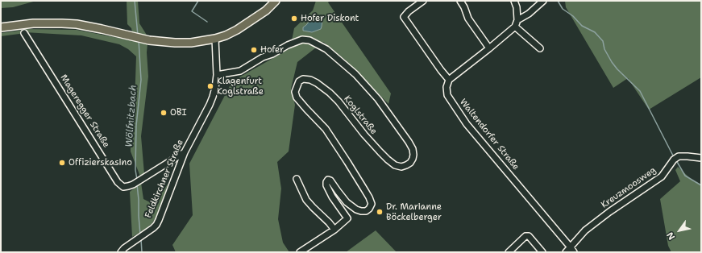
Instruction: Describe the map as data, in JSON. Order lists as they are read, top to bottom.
{
  "streets": {
    "street": [
      "Mageregger Straße",
      "Koglstraße",
      "Waltendorfer Straße",
      "Feldkirchner Straße",
      "Kreuzmoosweg"
    ]
  },
  "crossings": [
    ["Mageregger Straße", "Feldkirchner Straße"],
    ["Koglstraße", "Feldkirchner Straße"],
    ["Waltendorfer Straße", "Kreuzmoosweg"]
  ],
  "water": ["Wölfnitzbach"],
  "places": [
    "Hofer Diskont",
    "Hofer",
    "Klagenfurt Koglstraße",
    "OBI",
    "Offizierskasino",
    "Dr. Marianne Böckelberger"
  ],
  "north": "bottom left"
}
